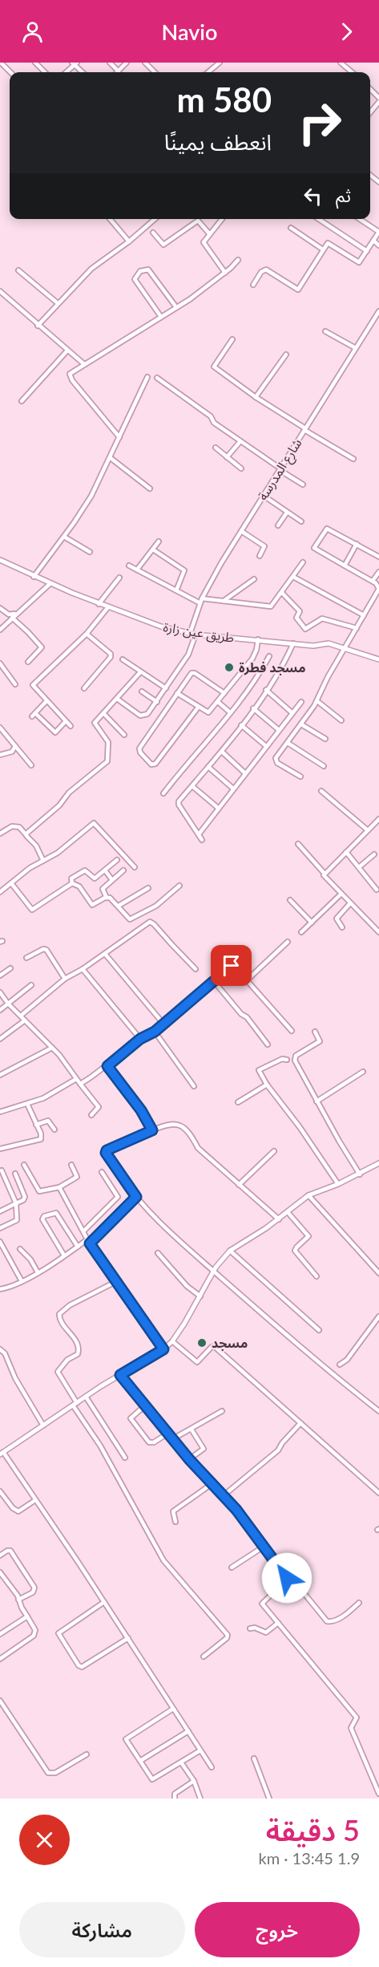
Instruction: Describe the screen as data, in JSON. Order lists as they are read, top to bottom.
{
  "streets": {
    "main road": ["طريق عين زارة"],
    "street": ["شارع المدرسة"]
  },
  "crossings": [
    ["شارع المدرسة", "طريق عين زارة"]
  ],
  "places": ["مسجد فطرة", "مسجد"],
  "page": {
    "header": "Navio",
    "turn": ["580 m", "انعطف يمينًا"],
    "then": "ثم",
    "heading": ["5 دقيقة", "1.9 km · 13:45"],
    "buttons": ["خروج", "مشاركة"]
  }
}
